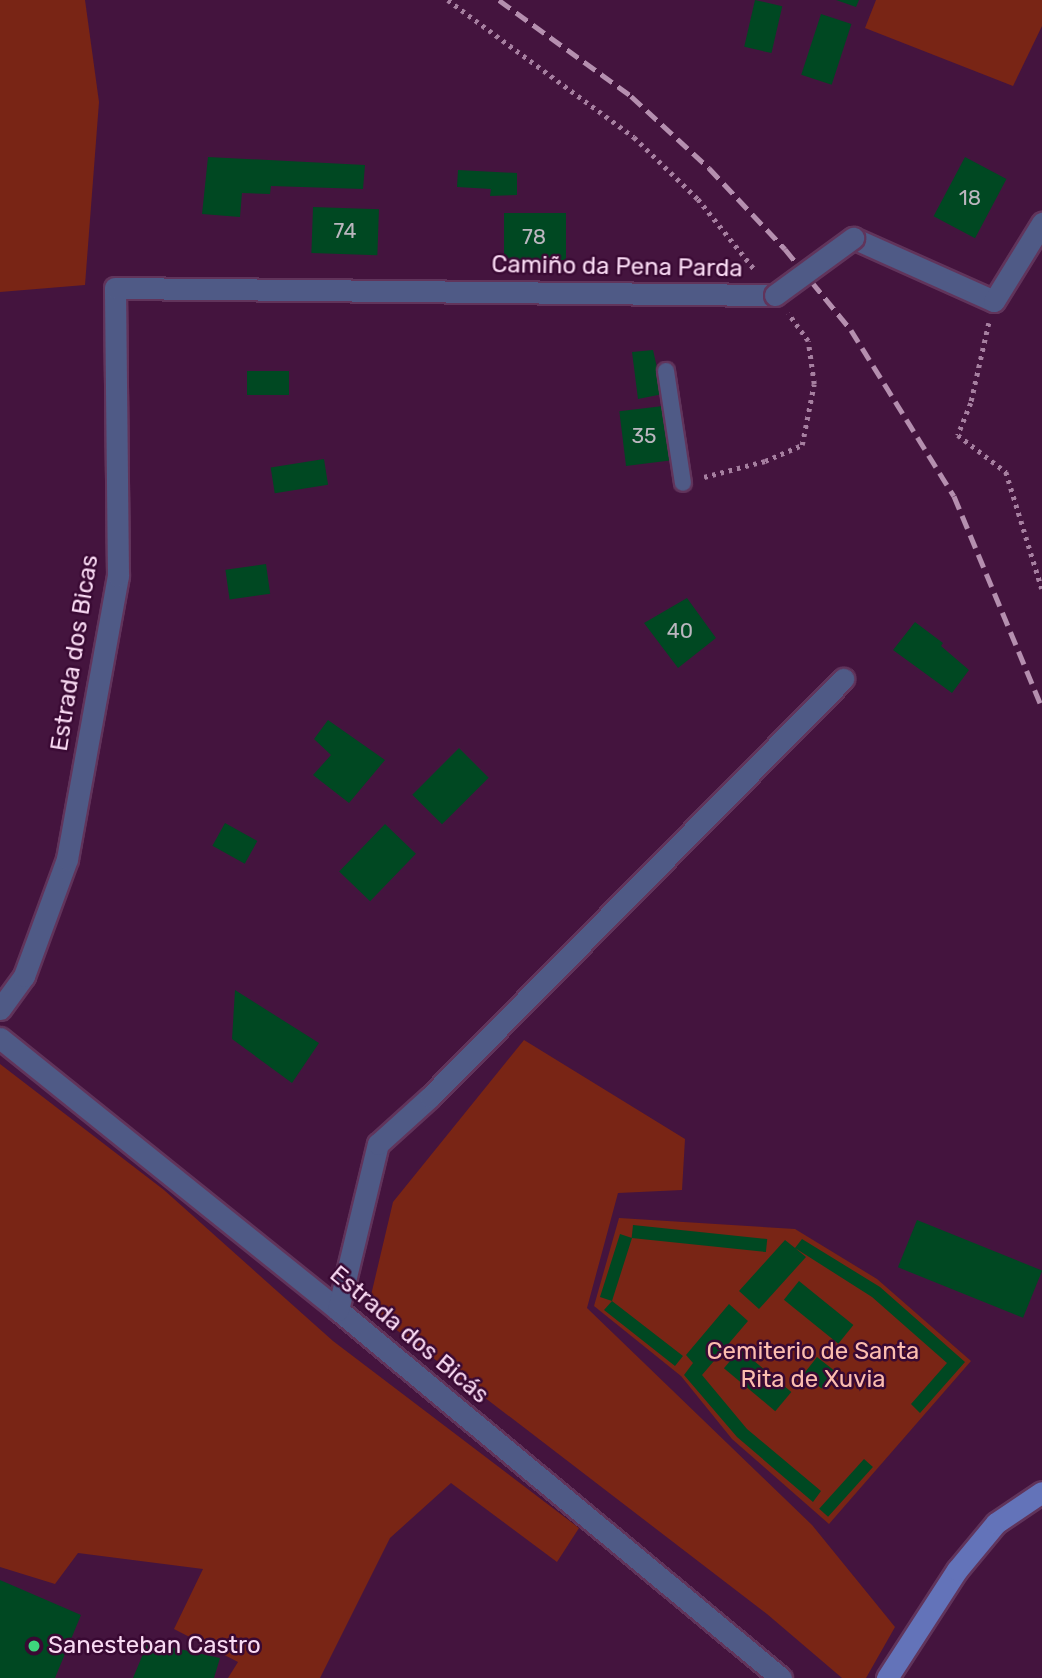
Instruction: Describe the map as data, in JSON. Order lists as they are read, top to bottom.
{
  "streets": {
    "street": ["Camiño da Pena Parda", "Estrada dos Bicas", "Estrada dos Bicás"]
  },
  "crossings": [
    ["Camiño da Pena Parda", "Estrada dos Bicas"]
  ],
  "parks": ["Cemiterio de Santa Rita de Xuvia"],
  "places": ["Sanesteban Castro"],
  "house_numbers": [
    "18",
    "74",
    "78",
    "35",
    "40"
  ]
}
